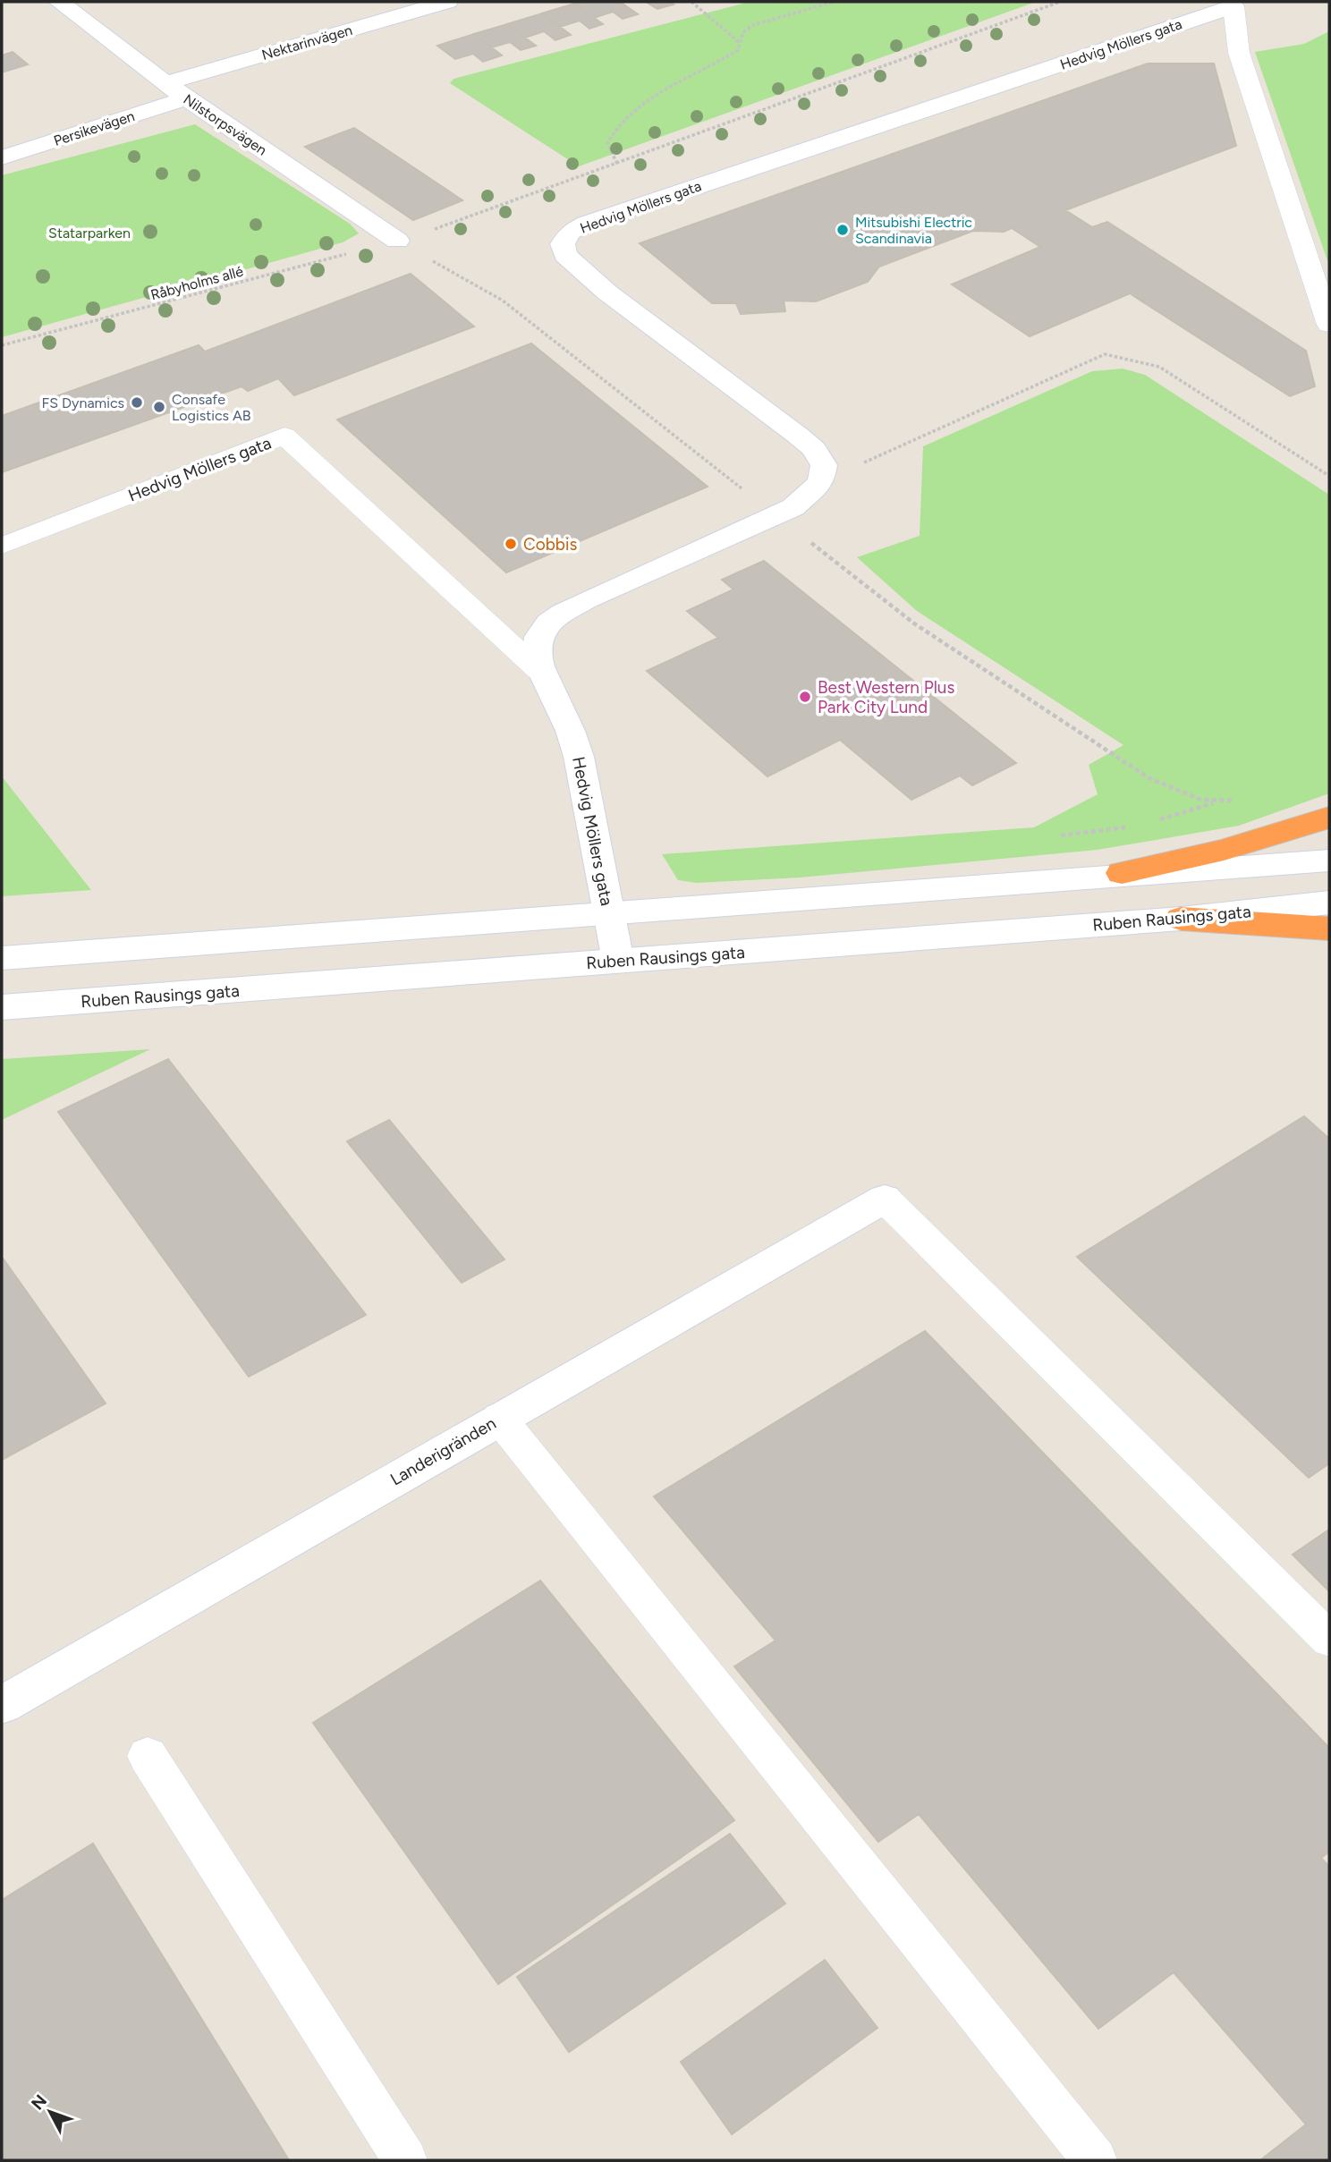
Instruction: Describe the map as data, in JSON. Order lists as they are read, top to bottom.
{
  "streets": {
    "street": [
      "Nektarinvägen",
      "Hedvig Möllers gata",
      "Nilstorpsvägen",
      "Persikevägen",
      "Ruben Rausings gata",
      "Landerigränden"
    ],
    "path": ["Råbyholms allé"]
  },
  "crossings": [
    ["Nektarinvägen", "Nilstorpsvägen"],
    ["Hedvig Möllers gata", "Ruben Rausings gata"],
    ["Nilstorpsvägen", "Persikevägen"],
    ["Nilstorpsvägen", "Råbyholms allé"]
  ],
  "parks": ["Statarparken"],
  "places": [
    "Mitsubishi Electric Scandinavia",
    "FS Dynamics",
    "Consafe Logistics AB",
    "Cobbis",
    "Best Western Plus Park City Lund"
  ],
  "north": "top left"
}
